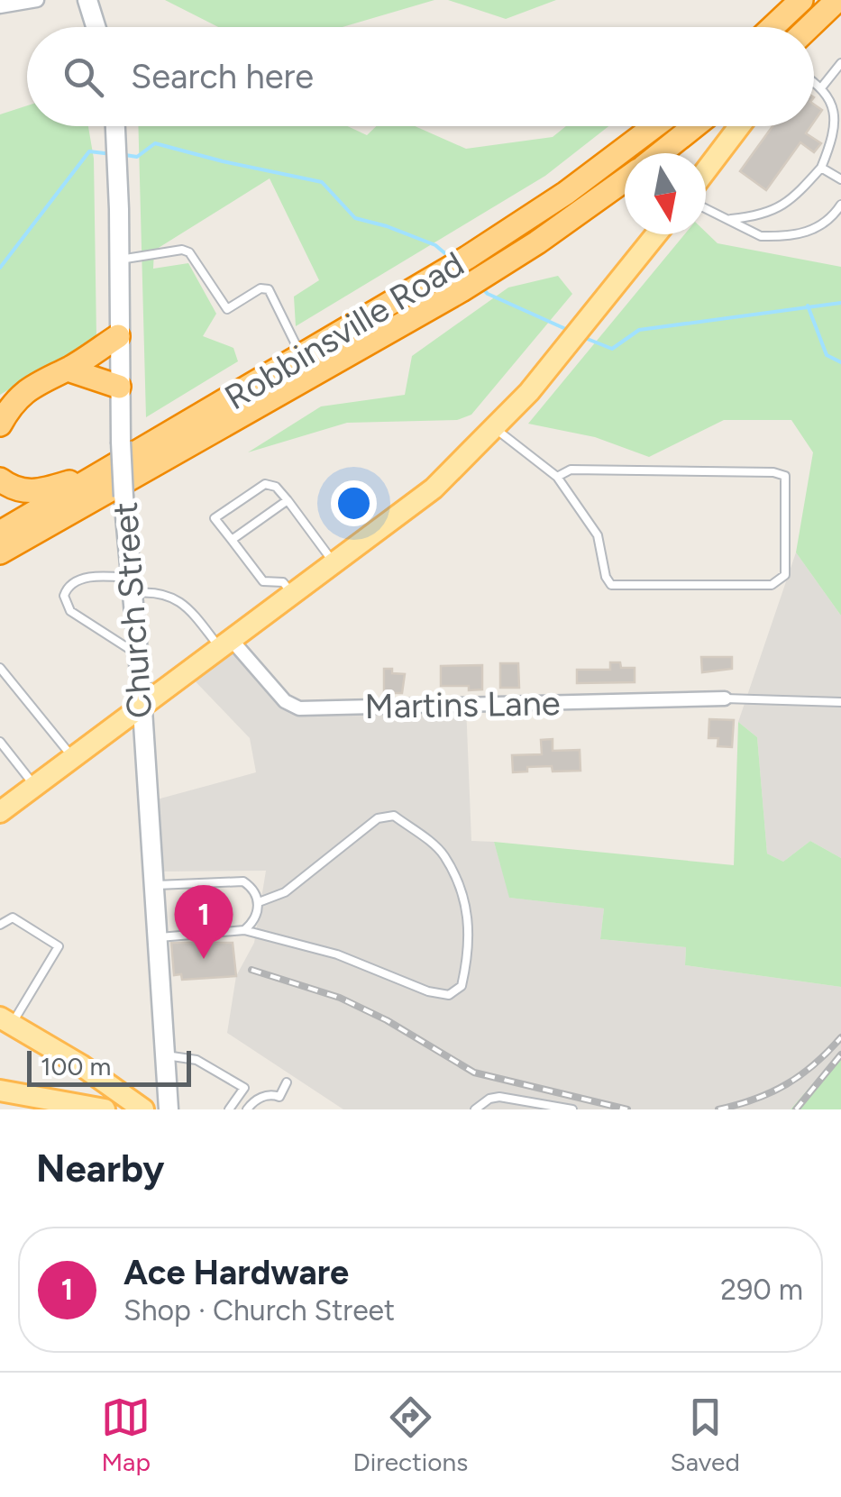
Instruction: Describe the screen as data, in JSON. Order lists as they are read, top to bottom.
{
  "streets": {
    "highway": ["Robbinsville Road"],
    "street": ["Church Street", "Martins Lane"]
  },
  "scale_bar": "100 m",
  "north": "bottom",
  "page": {
    "search": "Search here",
    "pins": "1",
    "scale": "100 m",
    "heading": "Nearby",
    "list": [
      {
        "mark": "1",
        "name": "Ace Hardware",
        "note": "Shop · Church Street",
        "value": "290 m"
      }
    ],
    "nav": ["Map", "Directions", "Saved"]
  }
}
